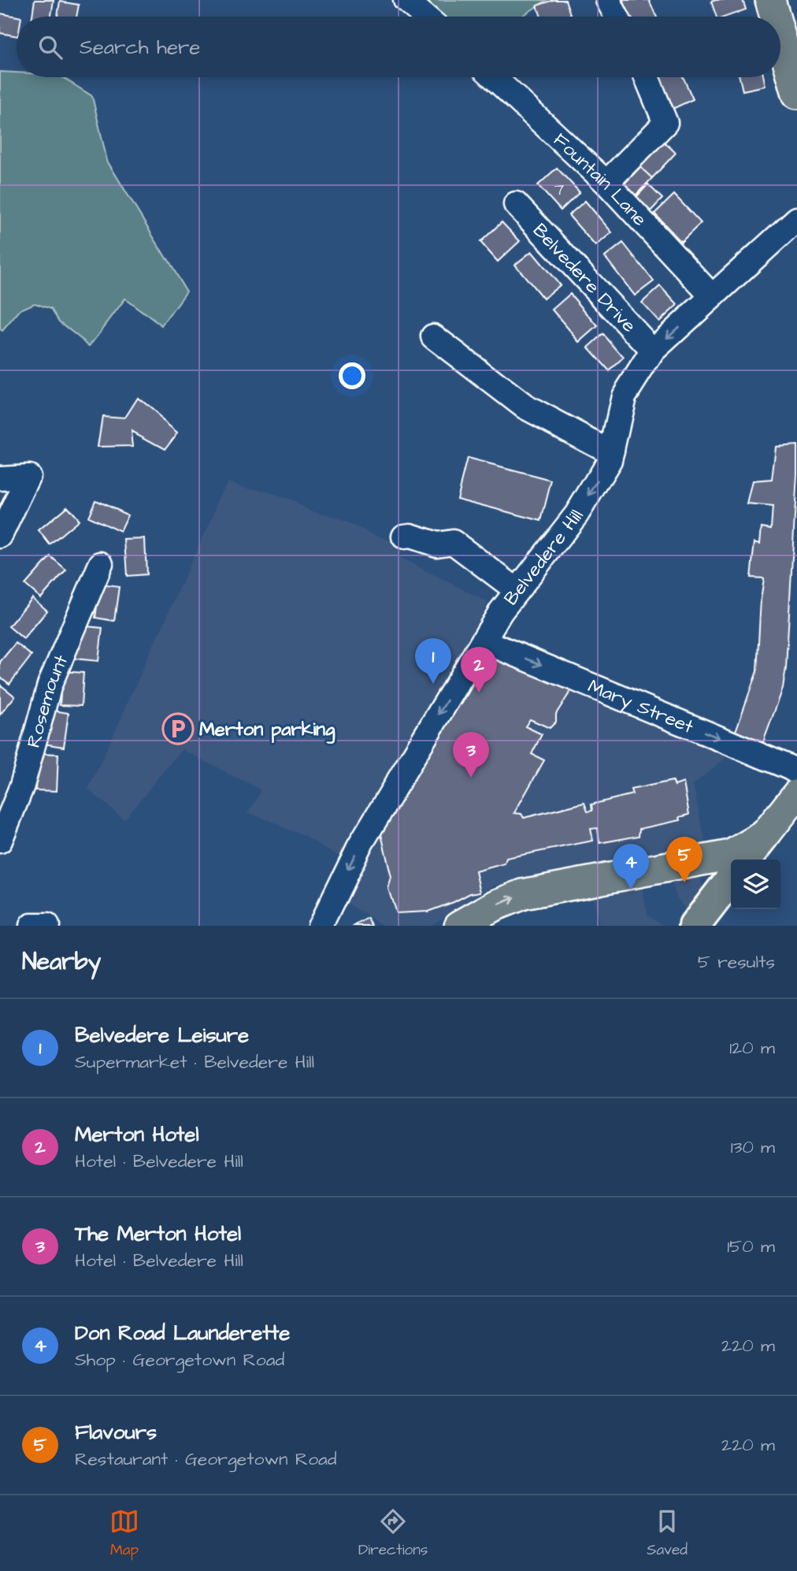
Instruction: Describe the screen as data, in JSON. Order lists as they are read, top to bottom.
{
  "streets": {
    "street": [
      "Fountain Lane",
      "Belvedere Drive",
      "Belvedere Hill",
      "Rosemount",
      "Mary Street"
    ]
  },
  "crossings": [
    ["Fountain Lane", "Belvedere Hill"],
    ["Belvedere Drive", "Belvedere Hill"],
    ["Belvedere Hill", "Mary Street"]
  ],
  "one_way": ["Belvedere Hill", "Mary Street"],
  "places": {
    "parking": ["Merton parking"]
  },
  "house_numbers": ["7"],
  "page": {
    "search": "Search here",
    "pins": [
      "1",
      "2",
      "3",
      "5",
      "4"
    ],
    "heading": ["Nearby", "5 results"],
    "list": [
      {
        "mark": "1",
        "name": "Belvedere Leisure",
        "note": "Supermarket · Belvedere Hill",
        "value": "120 m"
      },
      {
        "mark": "2",
        "name": "Merton Hotel",
        "note": "Hotel · Belvedere Hill",
        "value": "130 m"
      },
      {
        "mark": "3",
        "name": "The Merton Hotel",
        "note": "Hotel · Belvedere Hill",
        "value": "150 m"
      },
      {
        "mark": "4",
        "name": "Don Road Launderette",
        "note": "Shop · Georgetown Road",
        "value": "220 m"
      },
      {
        "mark": "5",
        "name": "Flavours",
        "note": "Restaurant · Georgetown Road",
        "value": "220 m"
      }
    ],
    "nav": ["Map", "Directions", "Saved"]
  }
}
